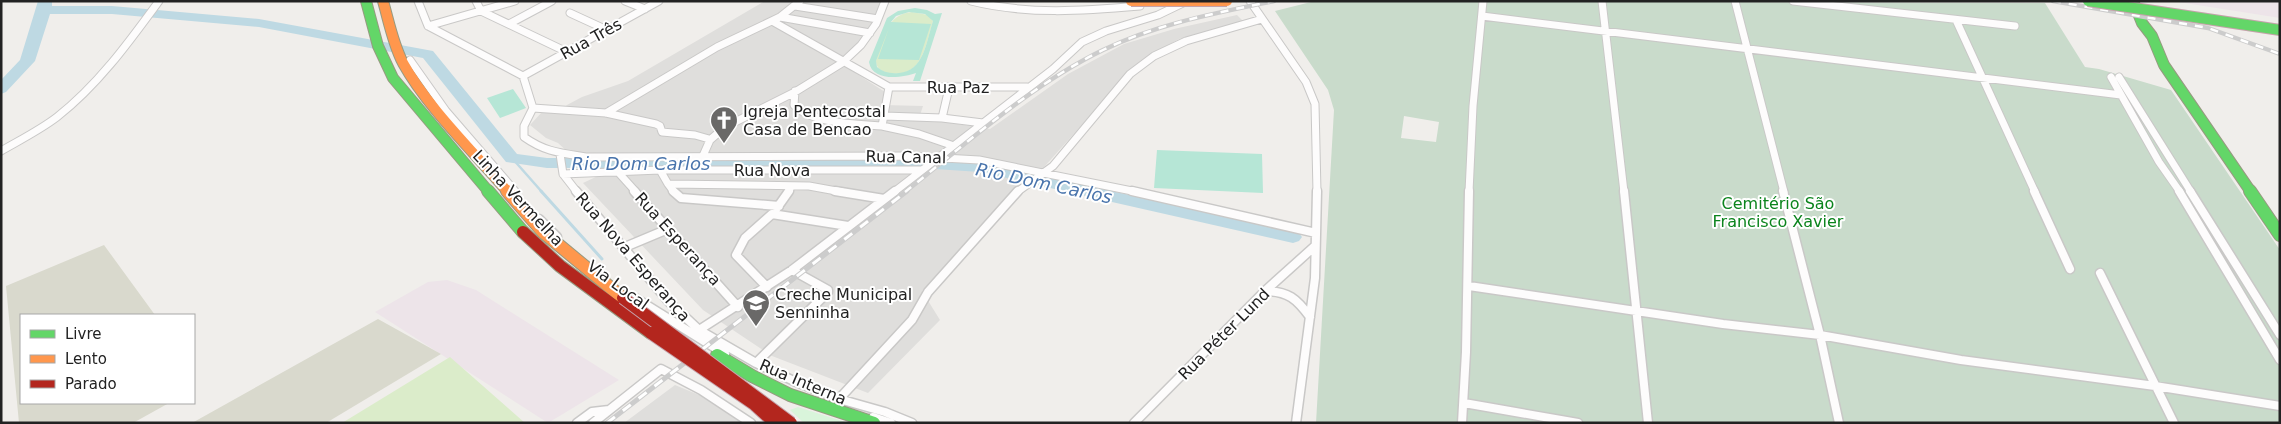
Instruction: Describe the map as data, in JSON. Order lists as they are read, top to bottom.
{
  "streets": {
    "main road": ["Linha Vermelha"],
    "street": [
      "Rua Três",
      "Rua Paz",
      "Rua Canal",
      "Rua Nova",
      "Rua Esperança",
      "Rua Nova Esperança",
      "Via Local",
      "Rua Péter Lund",
      "Rua Interna"
    ]
  },
  "crossings": [
    ["Rua Nova", "Rua Esperança"],
    ["Rua Nova", "Rua Nova Esperança"],
    ["Rua Nova Esperança", "Rua Interna"]
  ],
  "water": ["Rio Dom Carlos"],
  "parks": ["Cemitério São Francisco Xavier"],
  "places": {
    "church": ["Igreja Pentecostal Casa de Bencao"],
    "school or university": ["Creche Municipal Senninha"]
  },
  "legend": ["Livre", "Lento", "Parado"]
}
